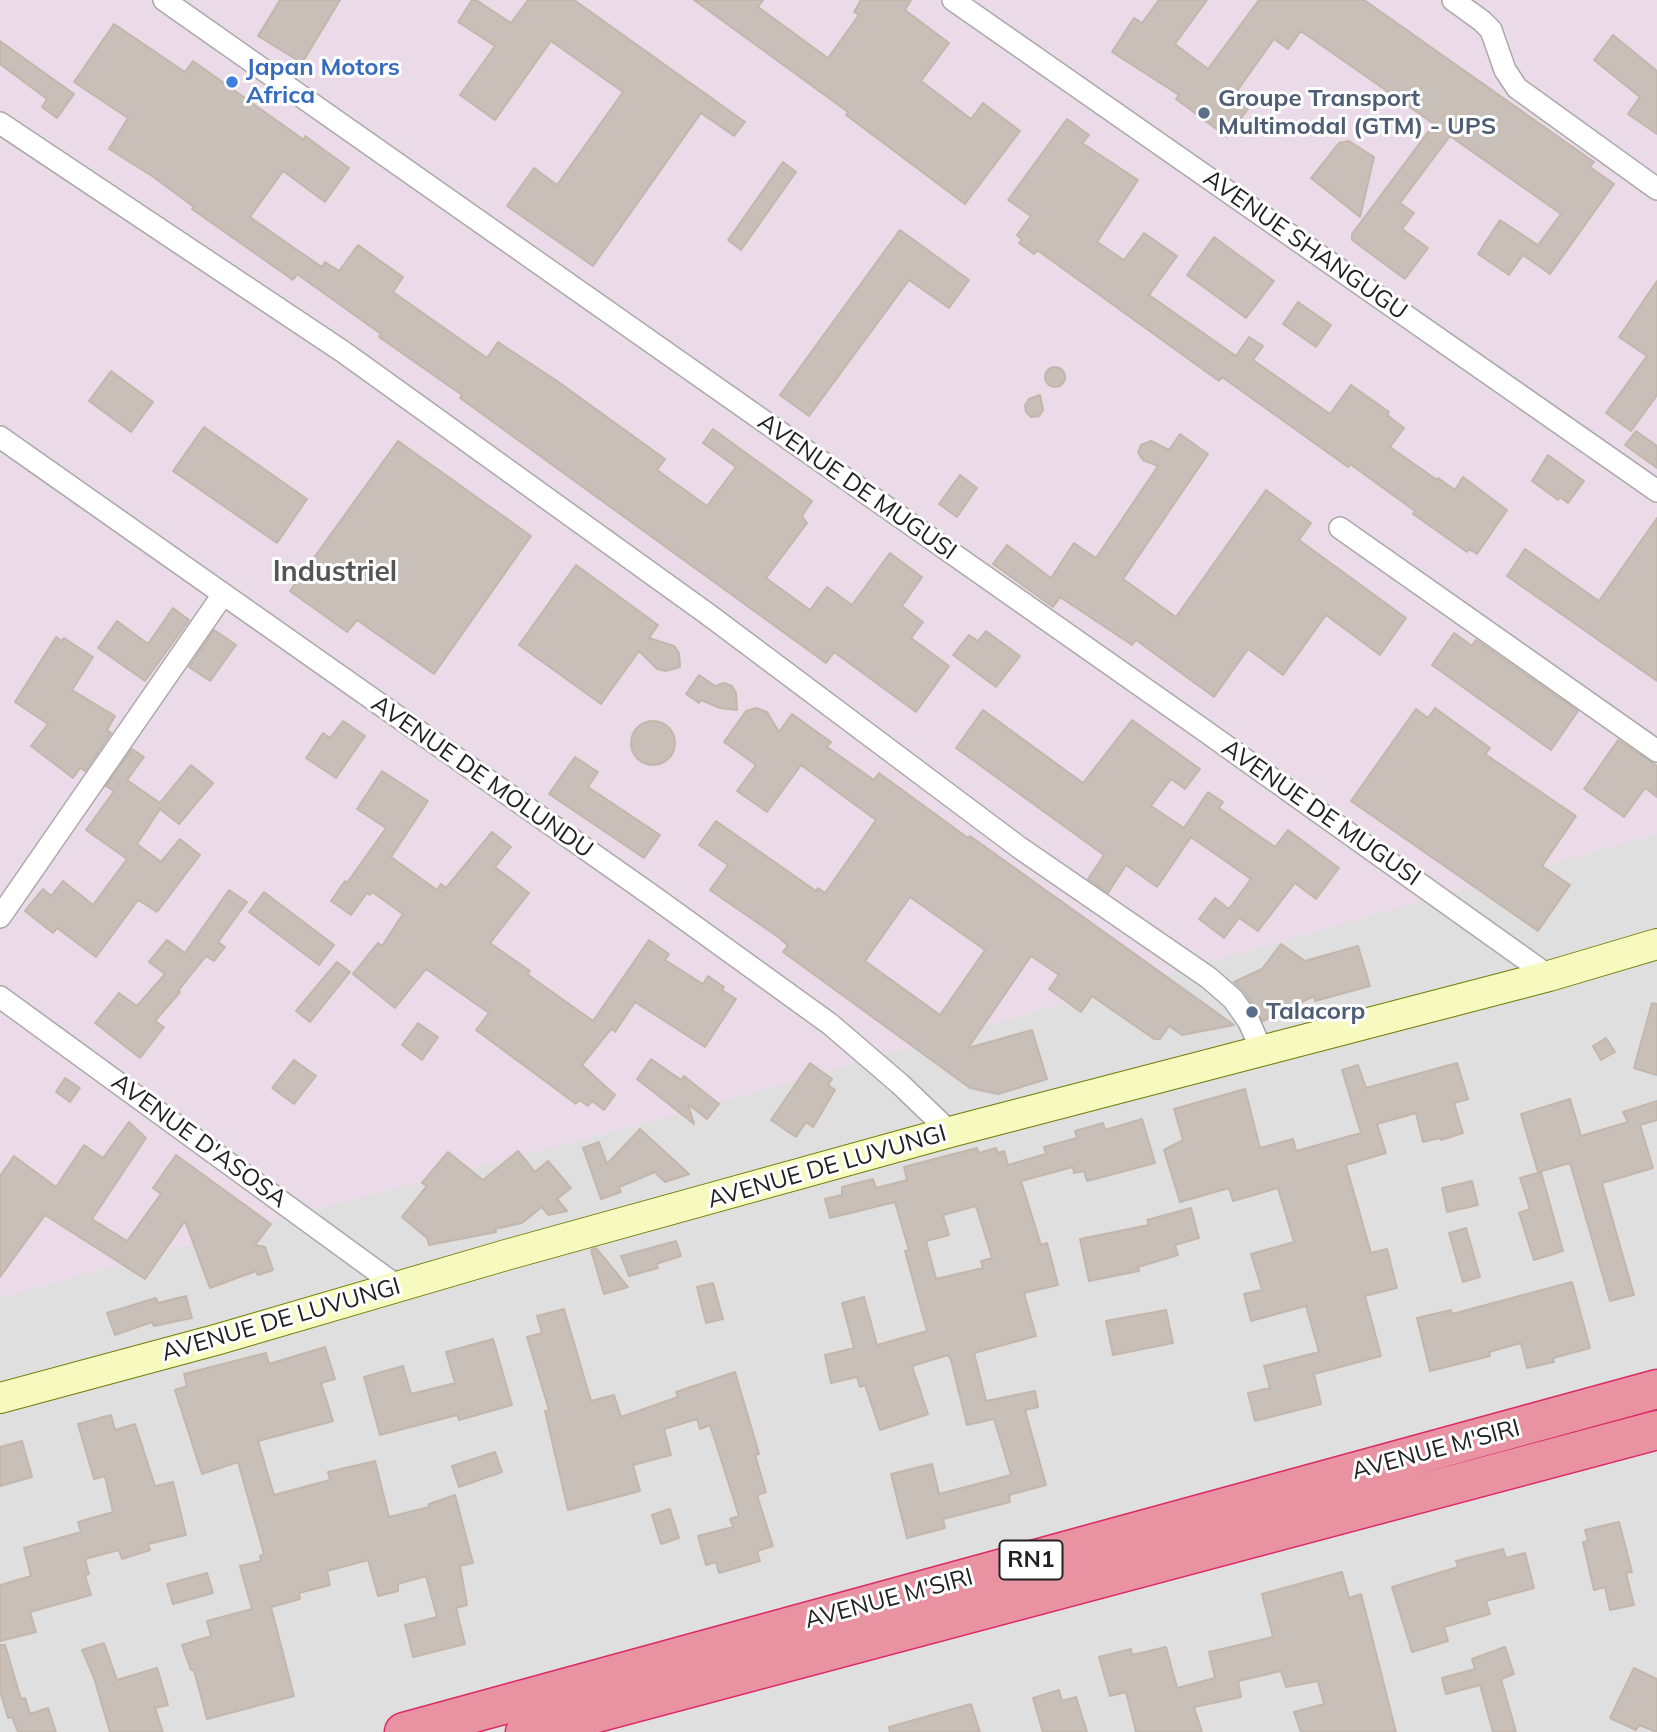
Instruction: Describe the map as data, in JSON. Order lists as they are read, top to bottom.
{
  "streets": {
    "highway": ["AVENUE M'SIRI", "RN1"],
    "street": [
      "AVENUE SHANGUGU",
      "AVENUE DE MUGUSI",
      "AVENUE DE MOLUNDU",
      "AVENUE D'ASOSA",
      "AVENUE DE LUVUNGI"
    ]
  },
  "crossings": [
    ["AVENUE DE MUGUSI", "AVENUE DE LUVUNGI"],
    ["AVENUE DE MOLUNDU", "AVENUE DE LUVUNGI"],
    ["AVENUE D'ASOSA", "AVENUE DE LUVUNGI"]
  ],
  "districts": ["Industriel"],
  "places": ["Japan Motors Africa", "Groupe Transport Multimodal (GTM) - UPS", "Talacorp"]
}
